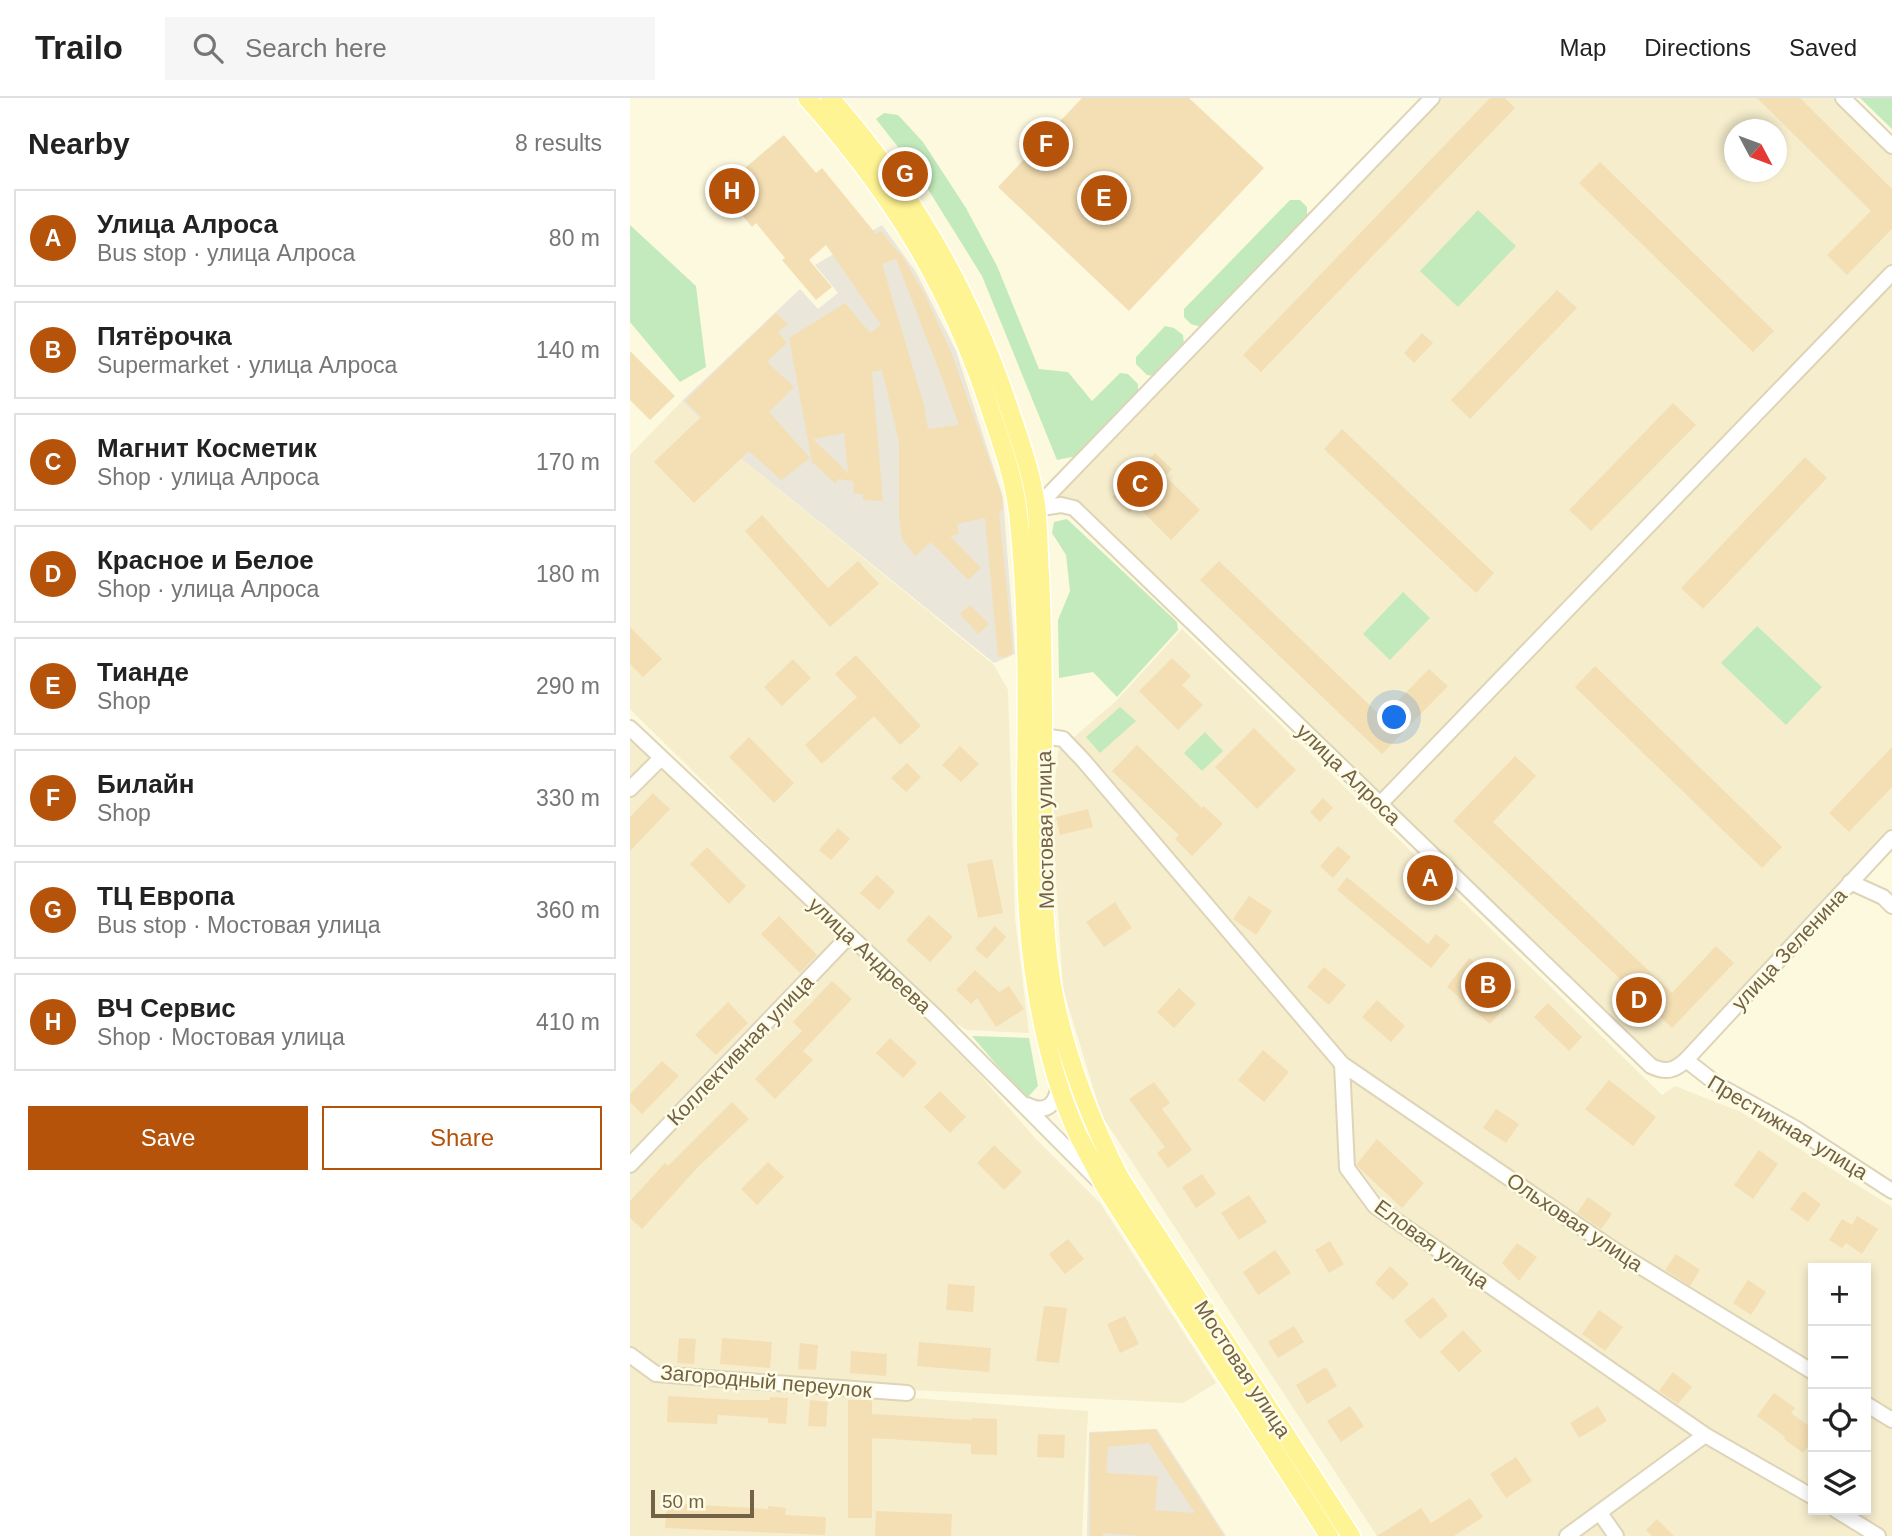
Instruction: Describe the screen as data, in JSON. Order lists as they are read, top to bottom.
{
  "streets": {
    "main road": ["Мостовая улица"],
    "street": [
      "улица Алроса",
      "улица Зеленина",
      "улица Андреева",
      "Коллективная улица",
      "Престижная улица",
      "Ольховая улица",
      "Еловая улица",
      "Загородный переулок"
    ]
  },
  "crossings": [
    ["улица Алроса", "Мостовая улица"],
    ["улица Алроса", "улица Зеленина"],
    ["улица Алроса", "Престижная улица"],
    ["Мостовая улица", "улица Андреева"],
    ["улица Зеленина", "Престижная улица"],
    ["улица Андреева", "Коллективная улица"],
    ["Ольховая улица", "Еловая улица"]
  ],
  "scale_bar": "50 m",
  "north": "bottom right",
  "page": {
    "header": "Trailo",
    "search": "Search here",
    "nav": ["Map", "Directions", "Saved"],
    "heading": ["Nearby", "8 results"],
    "pins": [
      "F",
      "G",
      "H",
      "E",
      "C",
      "A",
      "B",
      "D"
    ],
    "list": [
      {
        "mark": "A",
        "name": "Улица Алроса",
        "note": "Bus stop · улица Алроса",
        "value": "80 m"
      },
      {
        "mark": "B",
        "name": "Пятёрочка",
        "note": "Supermarket · улица Алроса",
        "value": "140 m"
      },
      {
        "mark": "C",
        "name": "Магнит Косметик",
        "note": "Shop · улица Алроса",
        "value": "170 m"
      },
      {
        "mark": "D",
        "name": "Красное и Белое",
        "note": "Shop · улица Алроса",
        "value": "180 m"
      },
      {
        "mark": "E",
        "name": "Тианде",
        "note": "Shop",
        "value": "290 m"
      },
      {
        "mark": "F",
        "name": "Билайн",
        "note": "Shop",
        "value": "330 m"
      },
      {
        "mark": "G",
        "name": "ТЦ Европа",
        "note": "Bus stop · Мостовая улица",
        "value": "360 m"
      },
      {
        "mark": "H",
        "name": "ВЧ Сервис",
        "note": "Shop · Мостовая улица",
        "value": "410 m"
      }
    ],
    "buttons": ["Save", "Share"],
    "map_buttons": ["+", "−"],
    "scale": "50 m"
  }
}
